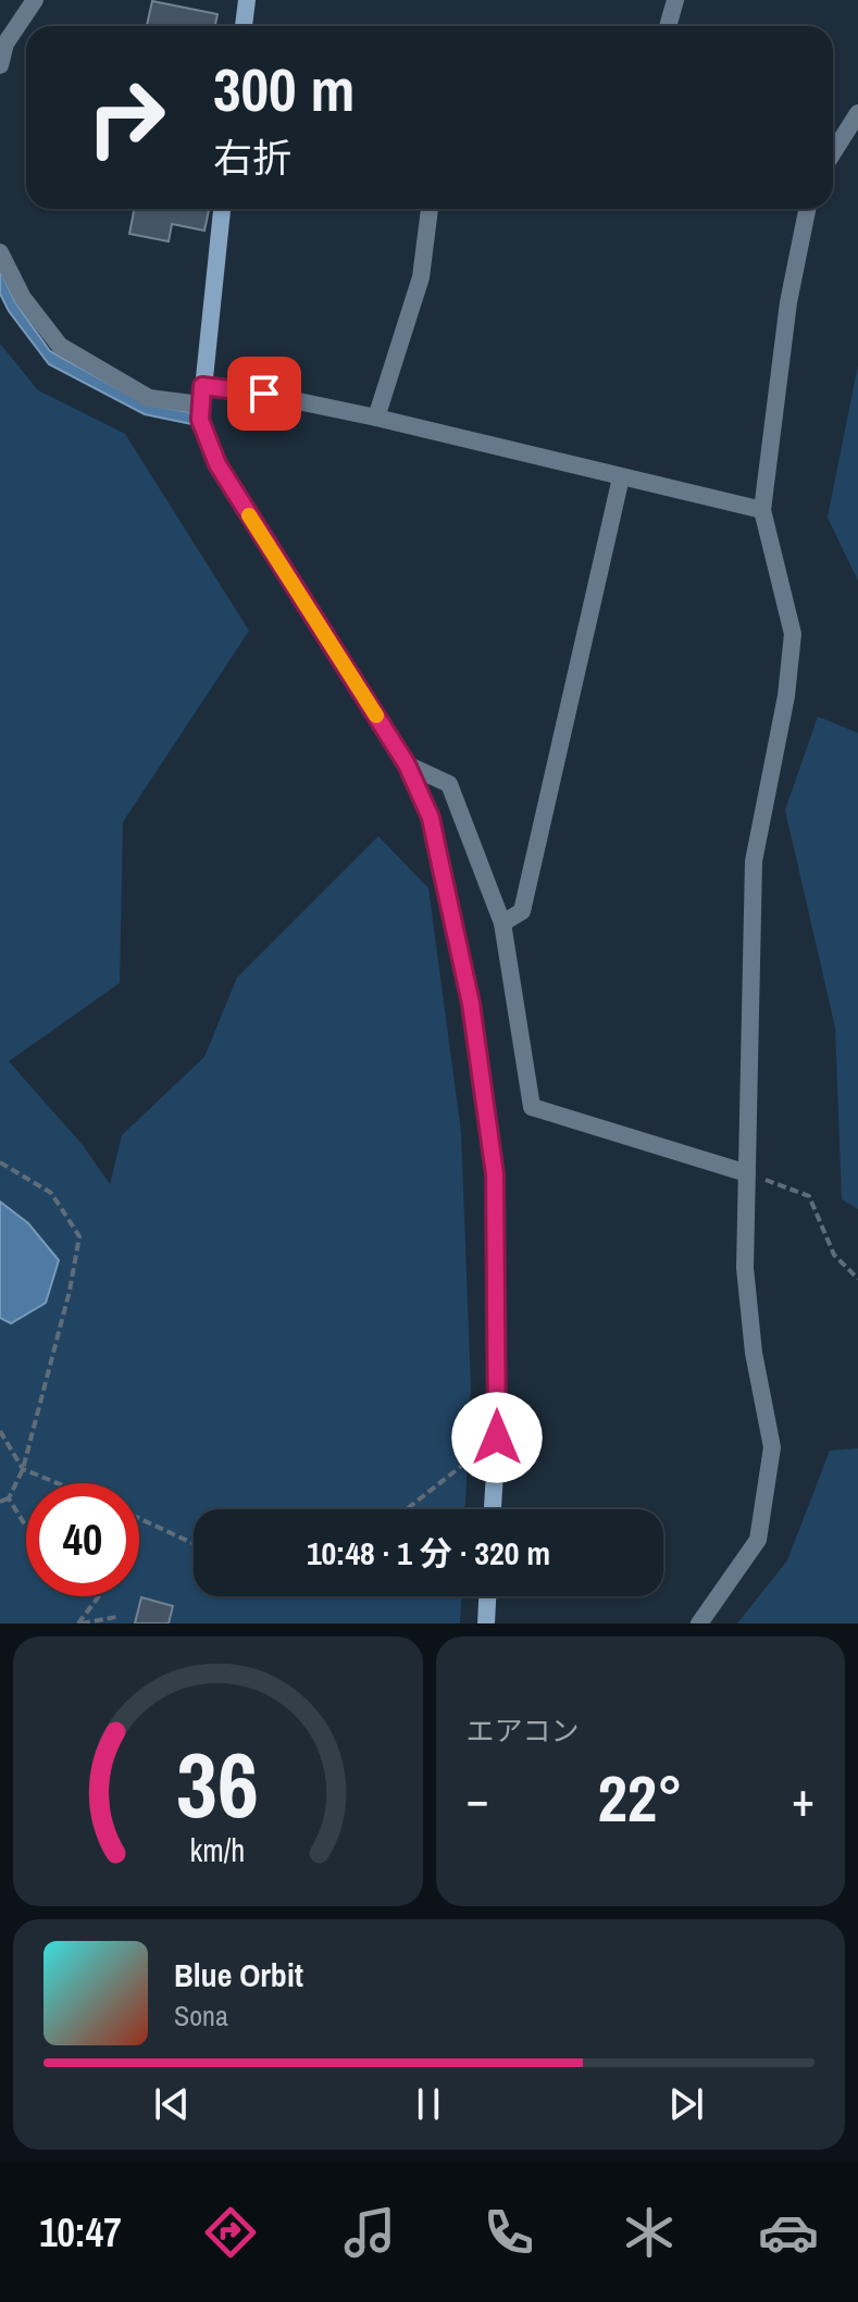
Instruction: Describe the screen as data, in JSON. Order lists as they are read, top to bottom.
{
  "page": {
    "turn": ["300 m", "右折"],
    "limit": "40",
    "trip": "10:48 · 1 分 · 320 m",
    "tile": "エアコン",
    "heat": ["−", "22°", "+"],
    "song": ["Blue Orbit", "Sona"],
    "tabs": "10:47",
    "gauge": ["36", "km/h"]
  }
}
